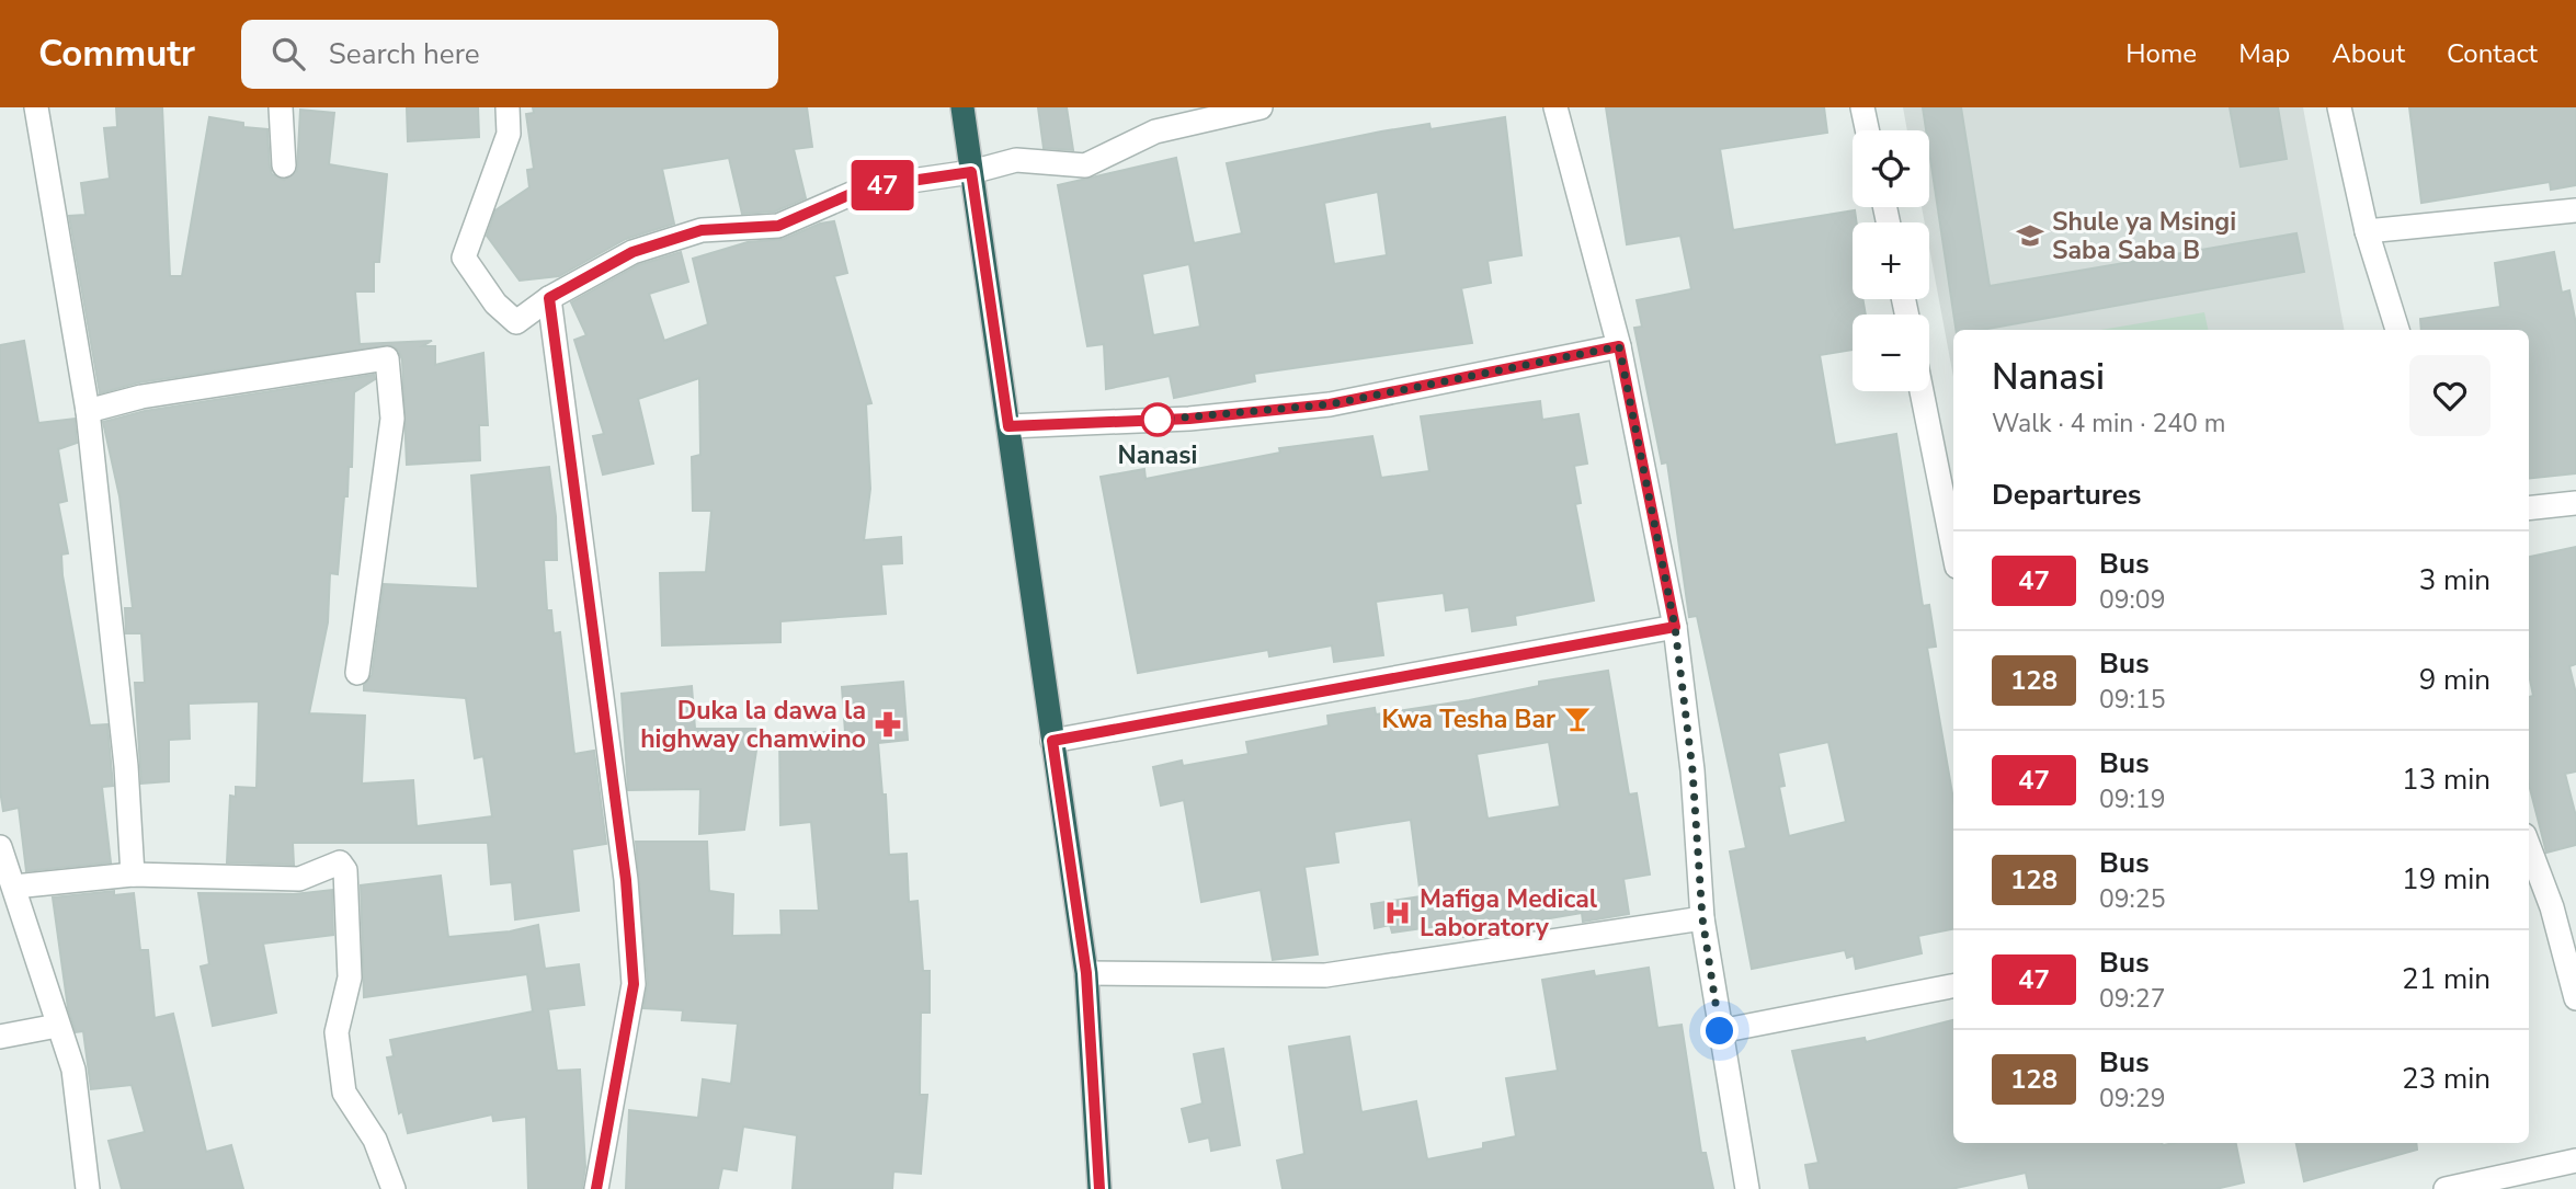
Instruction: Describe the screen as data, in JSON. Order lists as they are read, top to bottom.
{
  "places": {
    "school or university": ["Shule ya Msingi Saba Saba B"],
    "other": ["Nanasi"],
    "bar": ["Kwa Tesha Bar"],
    "pharmacy": ["Duka la dawa la highway chamwino"],
    "hospital": ["Mafiga Medical Laboratory"]
  },
  "lines": ["bus line 47"],
  "page": {
    "header": "Commutr",
    "search": "Search here",
    "nav": [
      "Home",
      "Map",
      "About",
      "Contact"
    ],
    "on_map": "47",
    "map_buttons": ["+", "−"],
    "heading": [
      ["Nanasi", "Walk · 4 min · 240 m"],
      "Departures"
    ],
    "list": [
      {
        "mark": "47",
        "name": "Bus",
        "note": "09:09",
        "value": "3 min"
      },
      {
        "mark": "128",
        "name": "Bus",
        "note": "09:15",
        "value": "9 min"
      },
      {
        "mark": "47",
        "name": "Bus",
        "note": "09:19",
        "value": "13 min"
      },
      {
        "mark": "128",
        "name": "Bus",
        "note": "09:25",
        "value": "19 min"
      },
      {
        "mark": "47",
        "name": "Bus",
        "note": "09:27",
        "value": "21 min"
      },
      {
        "mark": "128",
        "name": "Bus",
        "note": "09:29",
        "value": "23 min"
      }
    ]
  }
}
